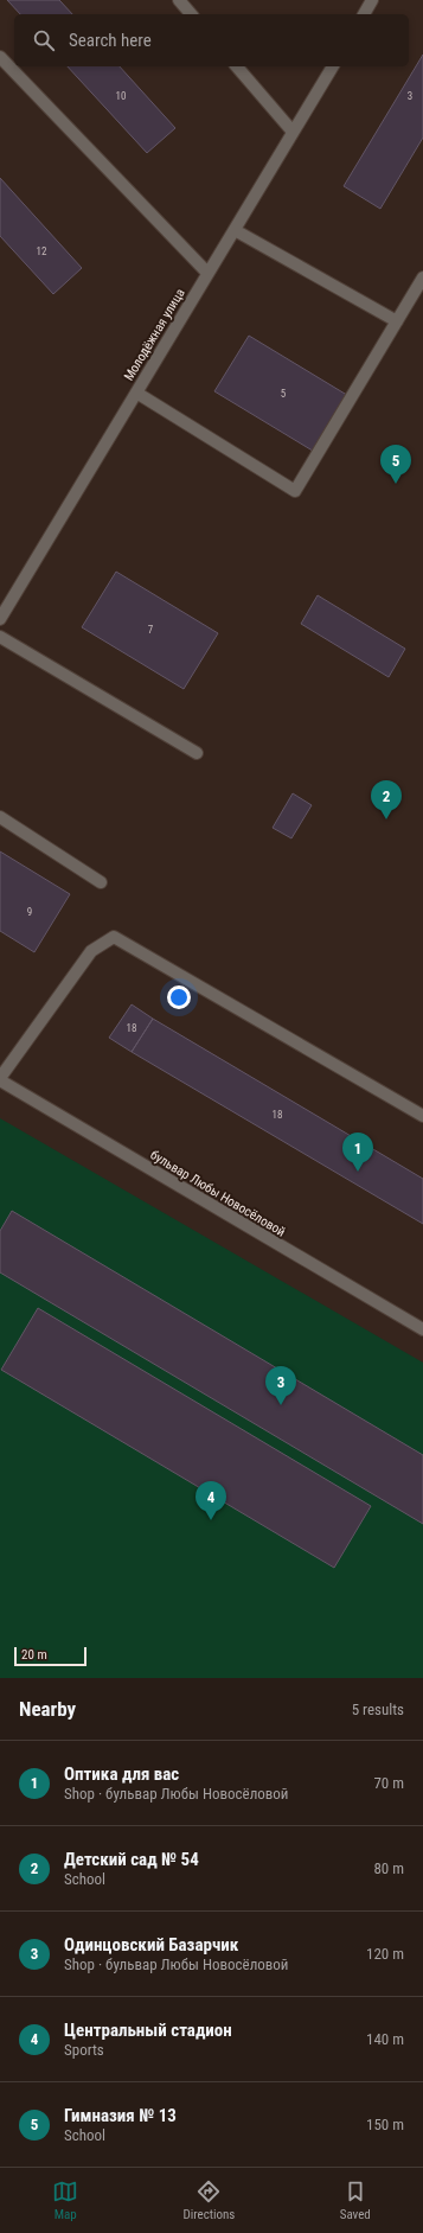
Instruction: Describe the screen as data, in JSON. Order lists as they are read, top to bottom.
{
  "streets": {
    "street": ["Молодёжная улица", "бульвар Любы Новосёловой"]
  },
  "house_numbers": [
    "10",
    "3",
    "12",
    "5",
    "7",
    "9",
    "18",
    "18"
  ],
  "scale_bar": "20 m",
  "page": {
    "search": "Search here",
    "pins": [
      "5",
      "2",
      "1",
      "3",
      "4"
    ],
    "scale": "20 m",
    "heading": ["Nearby", "5 results"],
    "list": [
      {
        "mark": "1",
        "name": "Оптика для вас",
        "note": "Shop · бульвар Любы Новосёловой",
        "value": "70 m"
      },
      {
        "mark": "2",
        "name": "Детский сад № 54",
        "note": "School",
        "value": "80 m"
      },
      {
        "mark": "3",
        "name": "Одинцовский Базарчик",
        "note": "Shop · бульвар Любы Новосёловой",
        "value": "120 m"
      },
      {
        "mark": "4",
        "name": "Центральный стадион",
        "note": "Sports",
        "value": "140 m"
      },
      {
        "mark": "5",
        "name": "Гимназия № 13",
        "note": "School",
        "value": "150 m"
      }
    ],
    "nav": ["Map", "Directions", "Saved"]
  }
}
